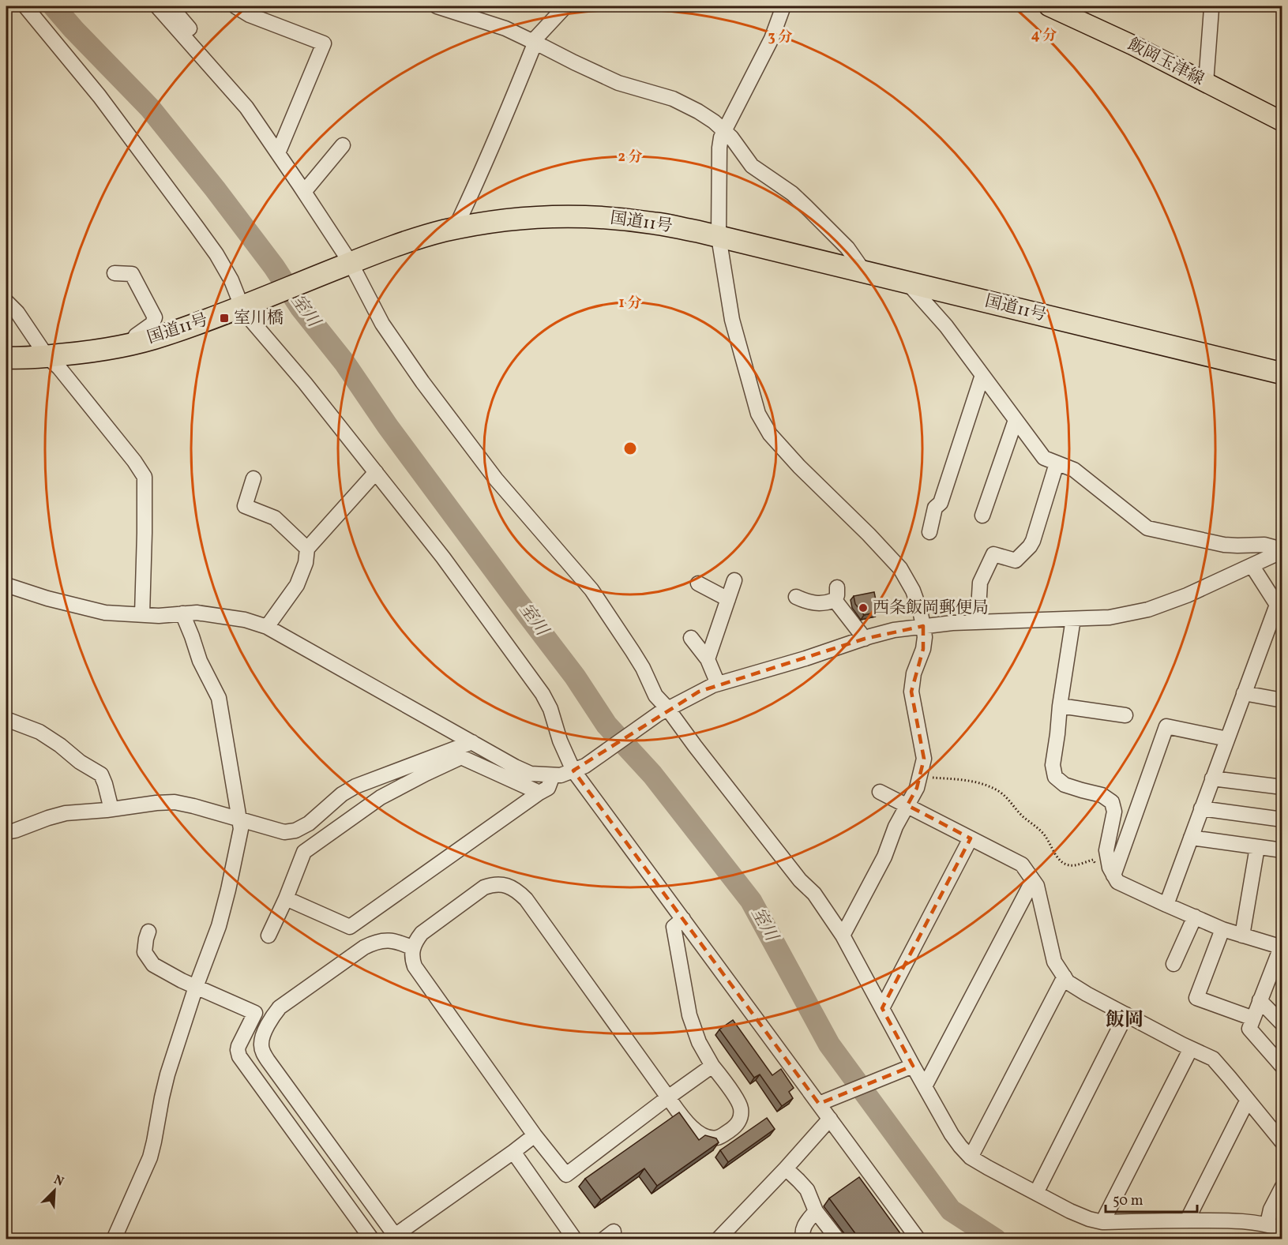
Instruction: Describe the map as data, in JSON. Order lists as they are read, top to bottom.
{
  "streets": {
    "highway": ["国道11号"],
    "main road": ["飯岡玉津線"]
  },
  "districts": ["飯岡"],
  "water": ["室川"],
  "places": {
    "transit": ["室川橋"],
    "other": ["西条飯岡郵便局"]
  },
  "scale_bar": "50 m",
  "north": "top right",
  "rings": [
    "4 分",
    "3 分",
    "2 分",
    "1 分"
  ]
}
